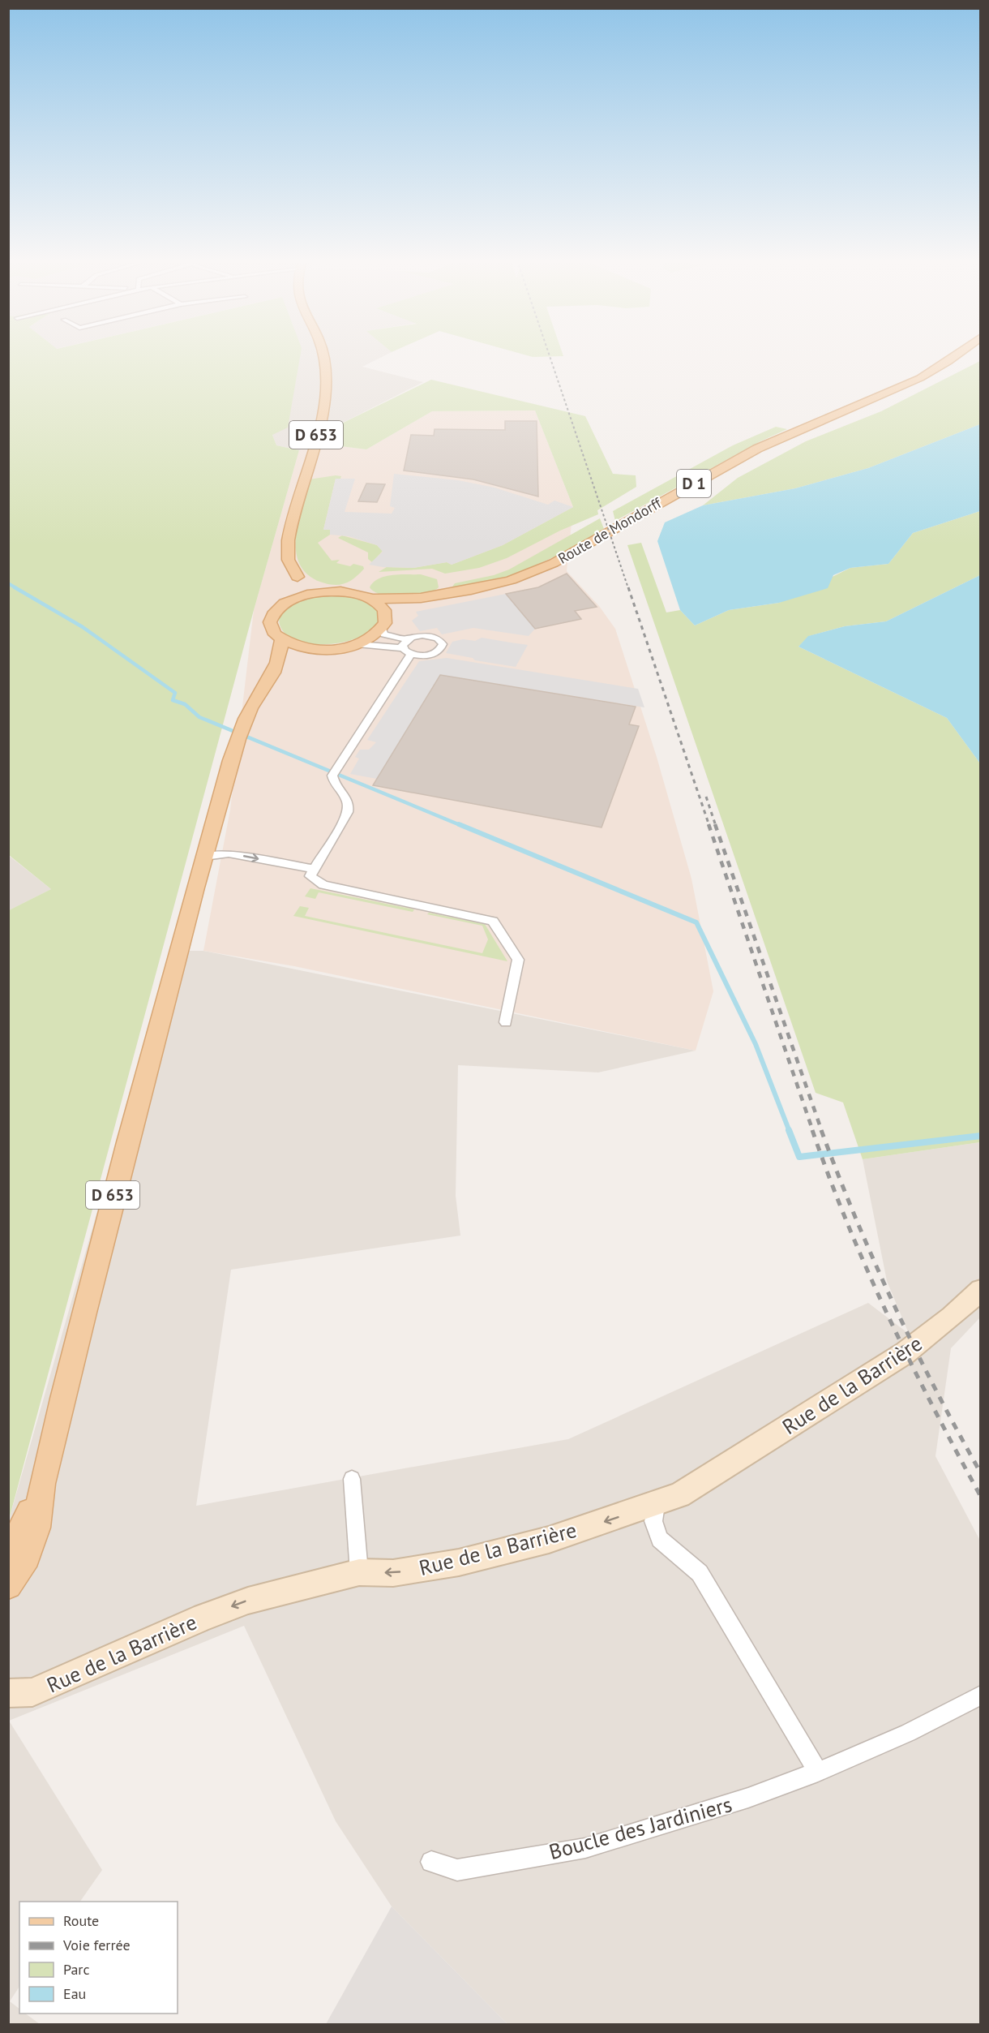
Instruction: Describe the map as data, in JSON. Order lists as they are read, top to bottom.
{
  "streets": {
    "main road": ["D 653", "D 1", "Route de Mondorff"],
    "street": ["Rue de la Barrière", "Boucle des Jardiniers"]
  },
  "crossings": [
    ["D 1", "Route de Mondorff"]
  ],
  "one_way": ["Rue de la Barrière"],
  "legend": [
    "Route",
    "Voie ferrée",
    "Parc",
    "Eau"
  ]
}
